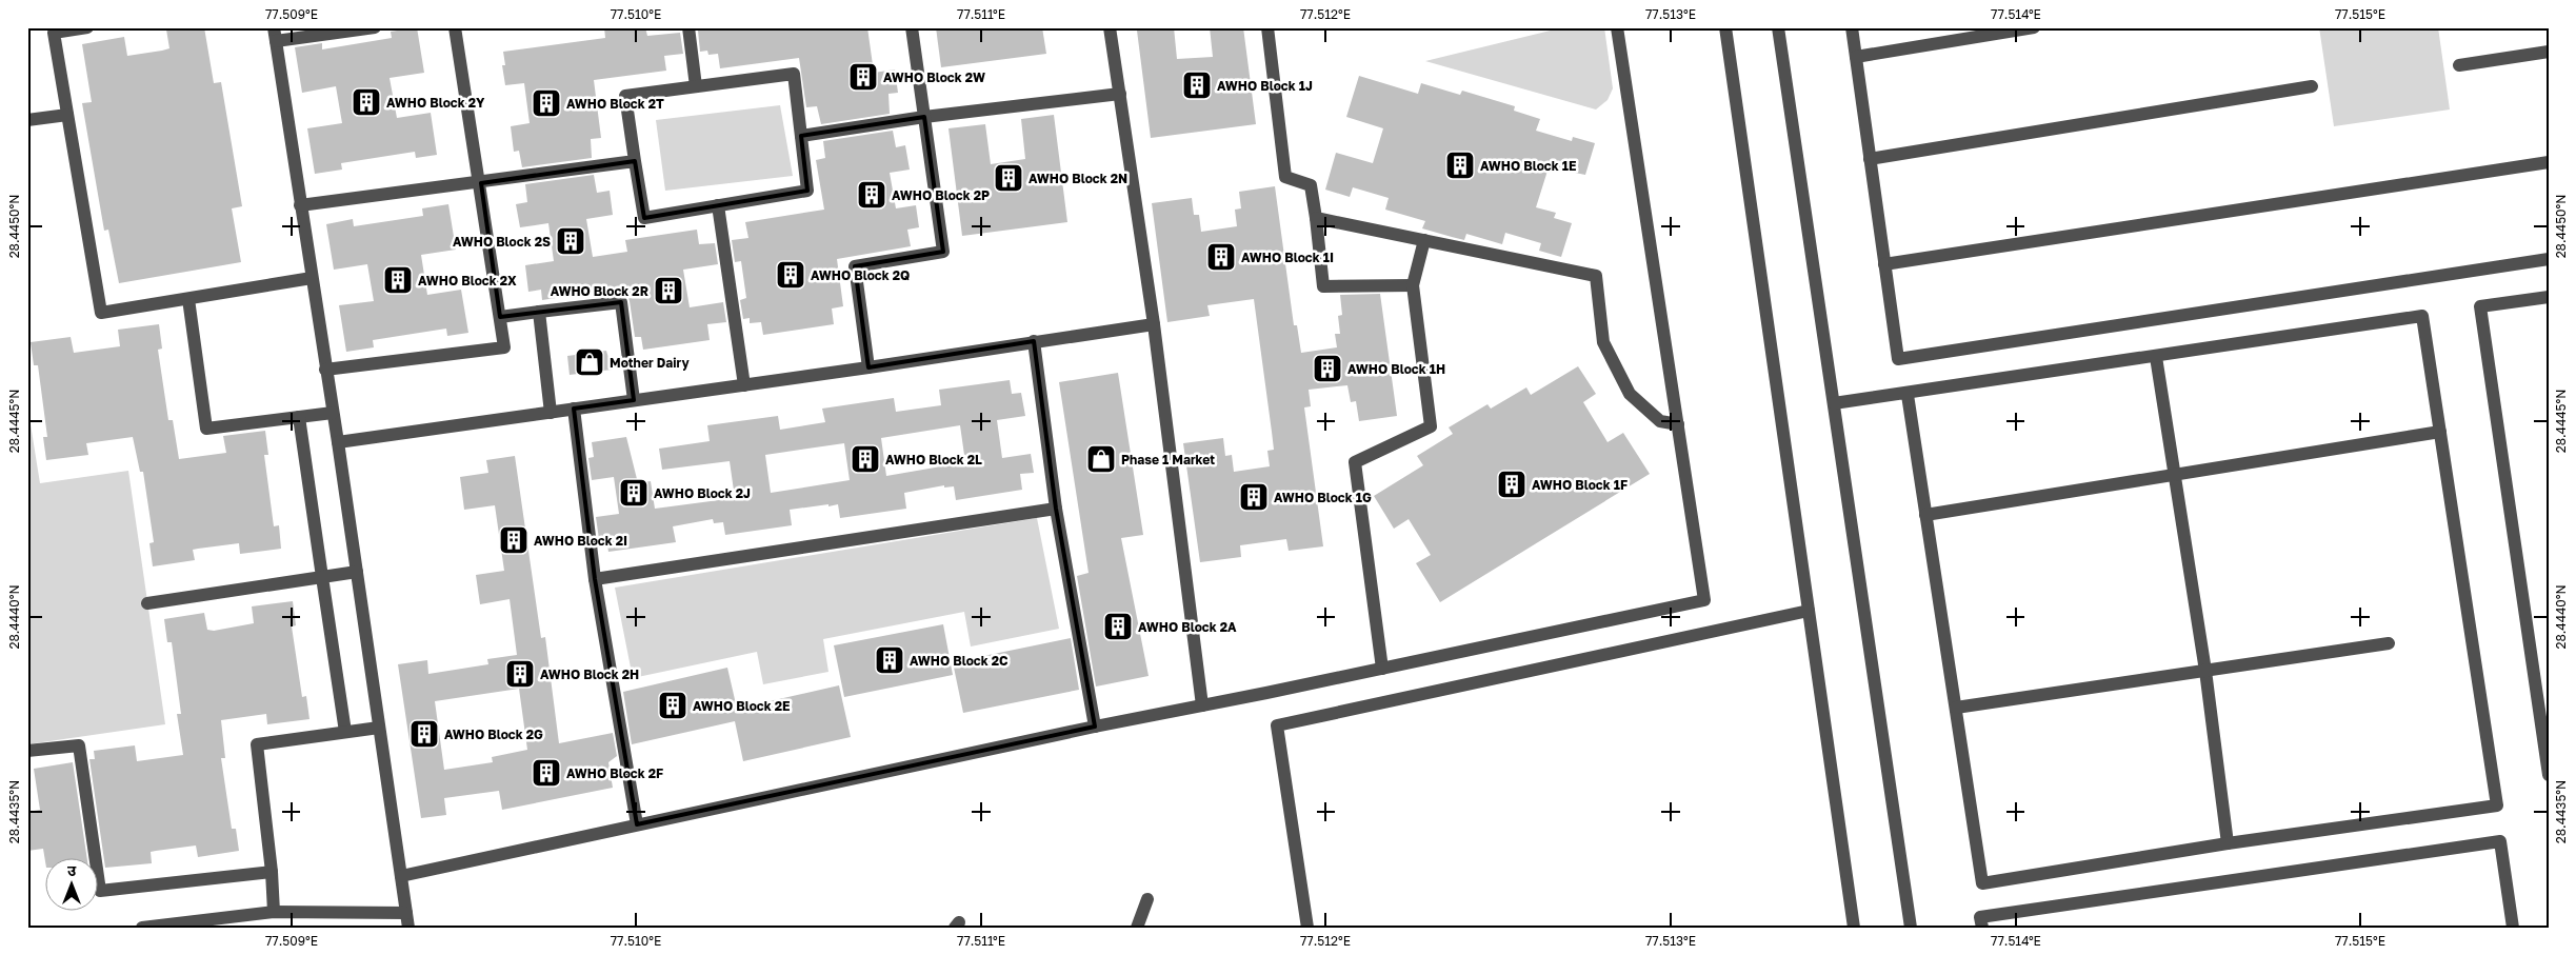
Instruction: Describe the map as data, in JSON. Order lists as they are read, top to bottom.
{
  "places": {
    "building": [
      "AWHO Block 2W",
      "AWHO Block 1J",
      "AWHO Block 2Y",
      "AWHO Block 2T",
      "AWHO Block 1E",
      "AWHO Block 2N",
      "AWHO Block 2P",
      "AWHO Block 2S",
      "AWHO Block 1I",
      "AWHO Block 2Q",
      "AWHO Block 2X",
      "AWHO Block 2R",
      "AWHO Block 1H",
      "AWHO Block 2L",
      "AWHO Block 1F",
      "AWHO Block 2J",
      "AWHO Block 1G",
      "AWHO Block 2I",
      "AWHO Block 2A",
      "AWHO Block 2C",
      "AWHO Block 2H",
      "AWHO Block 2E",
      "AWHO Block 2G",
      "AWHO Block 2F"
    ],
    "shop": ["Mother Dairy", "Phase 1 Market"]
  },
  "north": "top",
  "coordinates": [
    "77.509°E",
    "77.510°E",
    "77.511°E",
    "77.512°E",
    "77.513°E",
    "77.514°E",
    "77.515°E",
    "28.4450°N",
    "28.4445°N",
    "28.4440°N",
    "28.4435°N"
  ]
}
